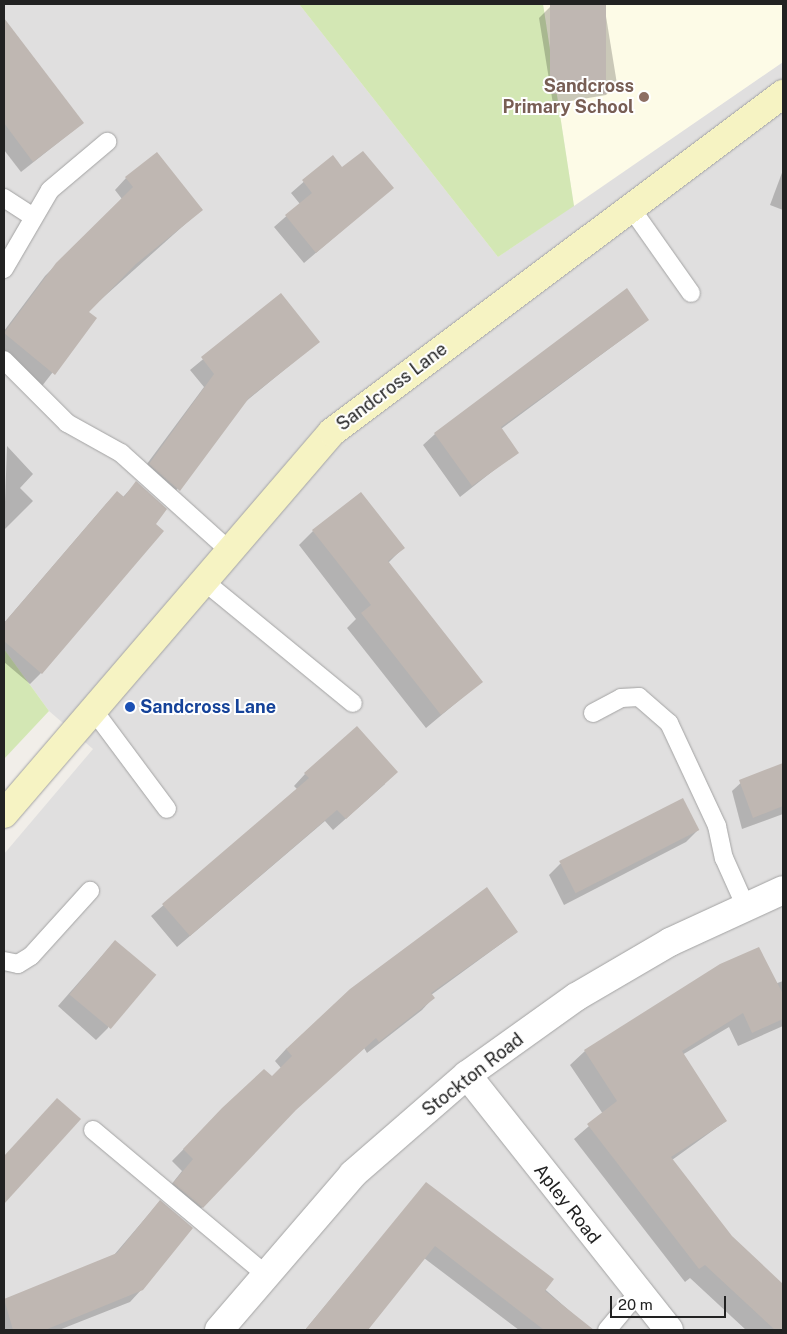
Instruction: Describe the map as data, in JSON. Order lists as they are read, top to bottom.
{
  "streets": {
    "street": ["Sandcross Lane", "Stockton Road", "Apley Road"]
  },
  "crossings": [
    ["Stockton Road", "Apley Road"]
  ],
  "places": ["Sandcross Primary School", "Sandcross Lane"],
  "scale_bar": "20 m"
}
